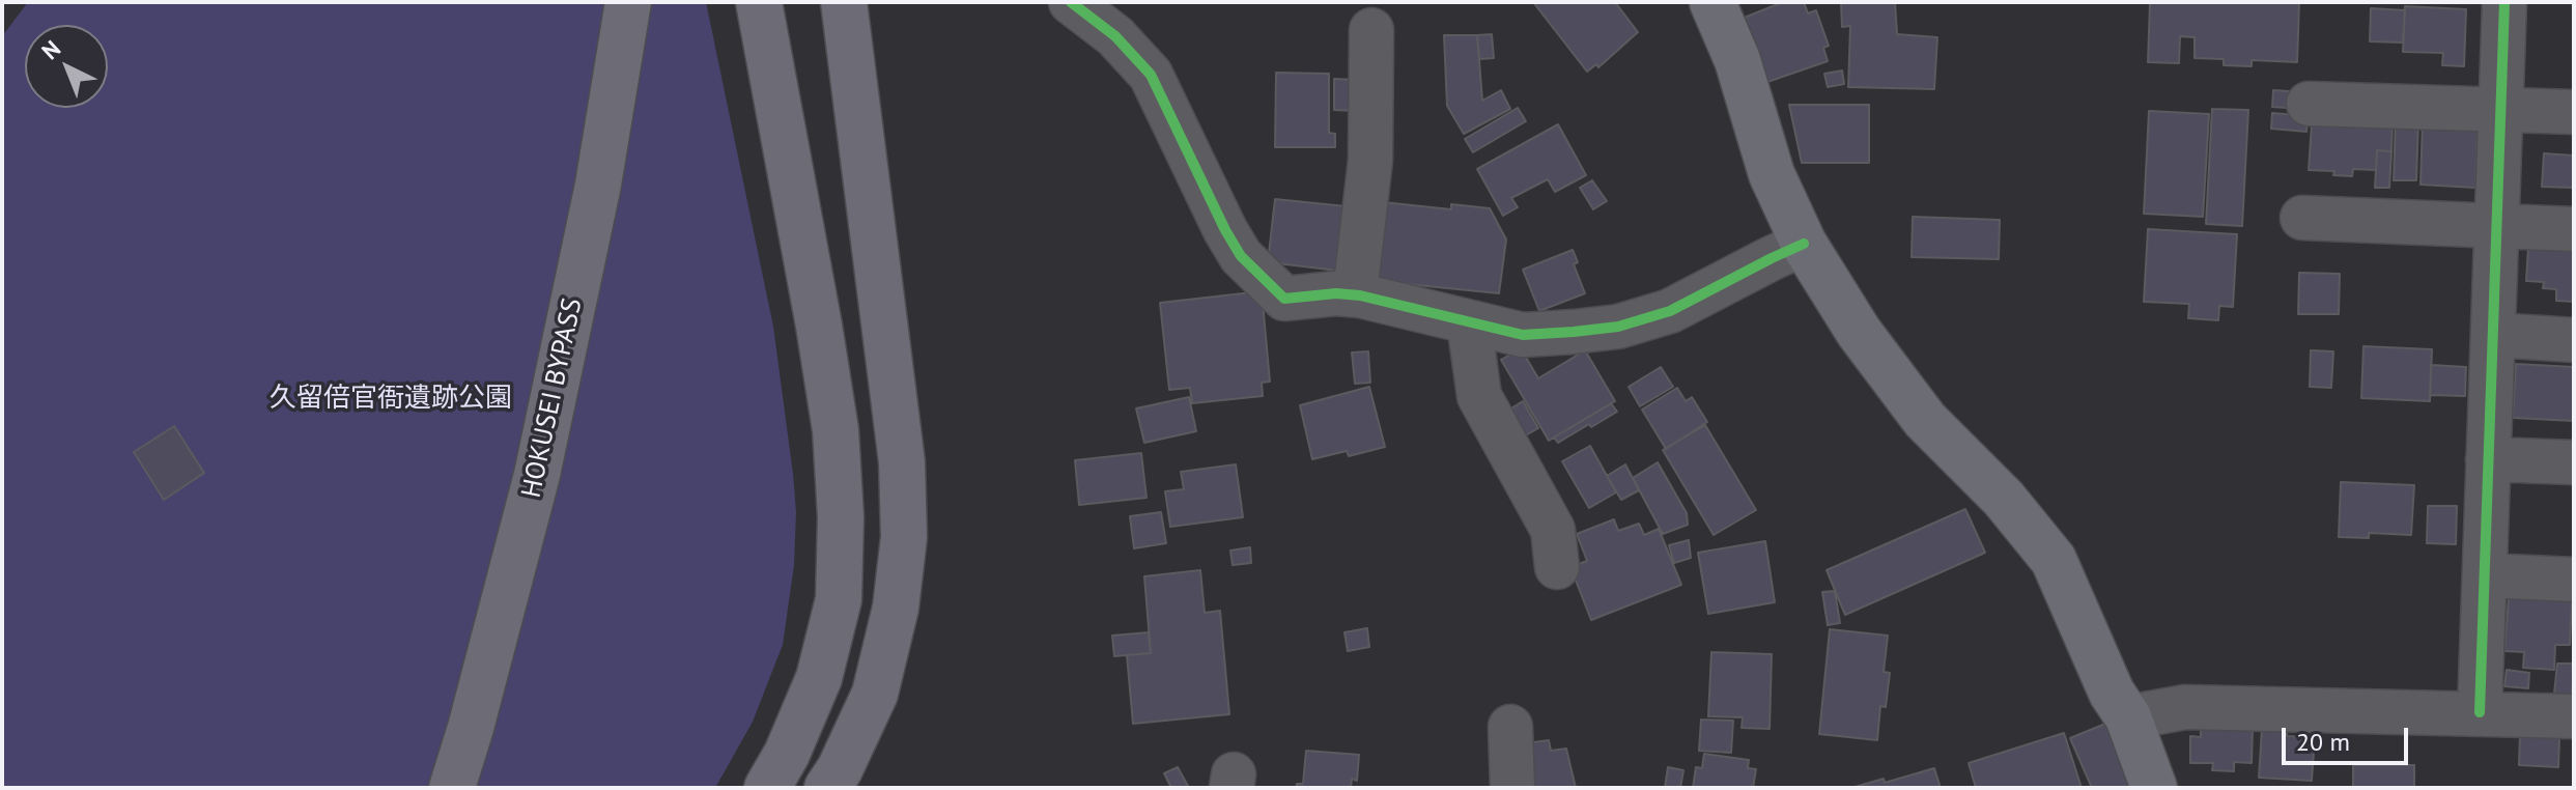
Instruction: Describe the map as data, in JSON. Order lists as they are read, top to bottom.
{
  "streets": {
    "highway": ["HOKUSEI BYPASS"]
  },
  "parks": ["久留倍官衙遺跡公園"],
  "scale_bar": "20 m",
  "north": "top left"
}
